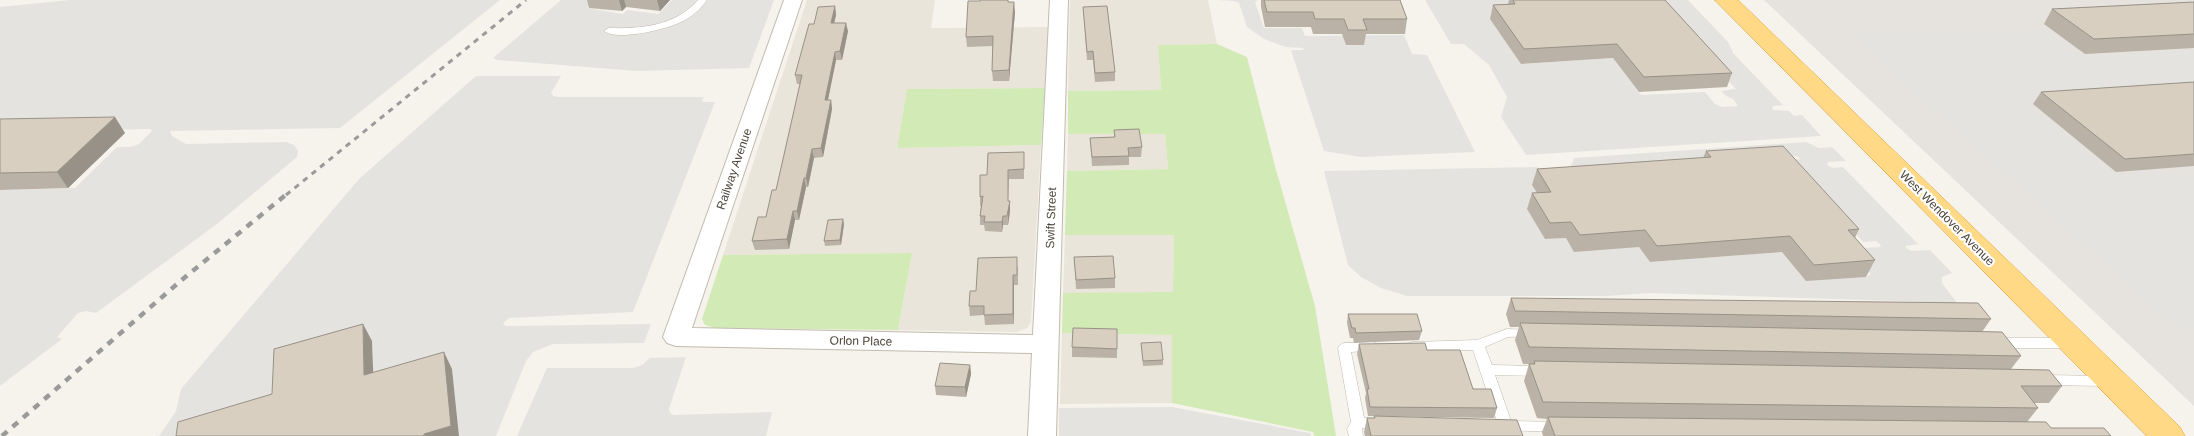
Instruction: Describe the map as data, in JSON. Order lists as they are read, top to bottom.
{
  "streets": {
    "highway": ["West Wendover Avenue"],
    "street": ["Railway Avenue", "Swift Street", "Orlon Place"]
  },
  "crossings": [
    ["Railway Avenue", "Orlon Place"],
    ["Swift Street", "Orlon Place"]
  ]
}
